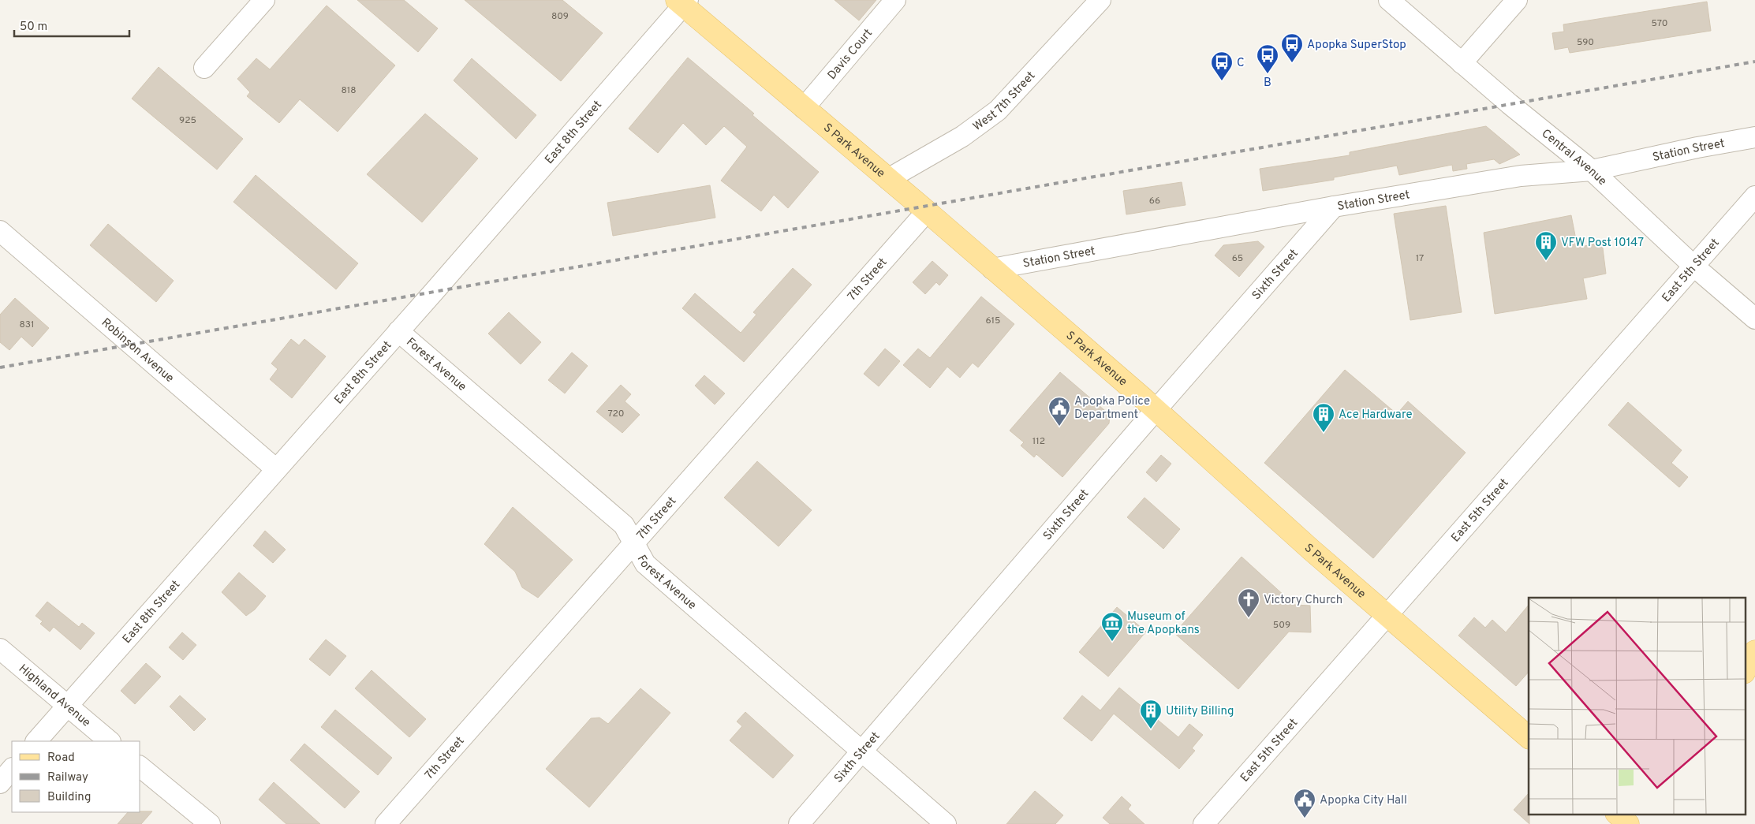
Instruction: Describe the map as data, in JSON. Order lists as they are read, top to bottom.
{
  "streets": {
    "main road": ["S Park Avenue"],
    "street": [
      "Davis Court",
      "West 7th Street",
      "East 8th Street",
      "Station Street",
      "Central Avenue",
      "East 5th Street",
      "Sixth Street",
      "7th Street",
      "Robinson Avenue",
      "Forest Avenue",
      "Highland Avenue"
    ]
  },
  "crossings": [
    ["Davis Court", "S Park Avenue"],
    ["West 7th Street", "S Park Avenue"],
    ["East 8th Street", "S Park Avenue"],
    ["East 8th Street", "Robinson Avenue"],
    ["East 8th Street", "Forest Avenue"],
    ["East 8th Street", "Highland Avenue"],
    ["Station Street", "S Park Avenue"],
    ["Station Street", "Central Avenue"],
    ["Station Street", "Sixth Street"],
    ["S Park Avenue", "East 5th Street"],
    ["S Park Avenue", "Sixth Street"],
    ["S Park Avenue", "7th Street"],
    ["Central Avenue", "East 5th Street"],
    ["Sixth Street", "Forest Avenue"],
    ["7th Street", "Forest Avenue"]
  ],
  "places": {
    "bus stop": ["Apopka SuperStop", "B", "C"],
    "building": ["VFW Post 10147", "Ace Hardware", "Utility Billing"],
    "public building": ["Apopka Police Department", "Apopka City Hall"],
    "church": ["Victory Church"],
    "museum": ["Museum of the Apopkans"]
  },
  "house_numbers": [
    "809",
    "570",
    "590",
    "818",
    "925",
    "66",
    "65",
    "17",
    "615",
    "831",
    "720",
    "112",
    "509"
  ],
  "legend": ["Road", "Railway", "Building"],
  "scale_bar": "50 m"
}
